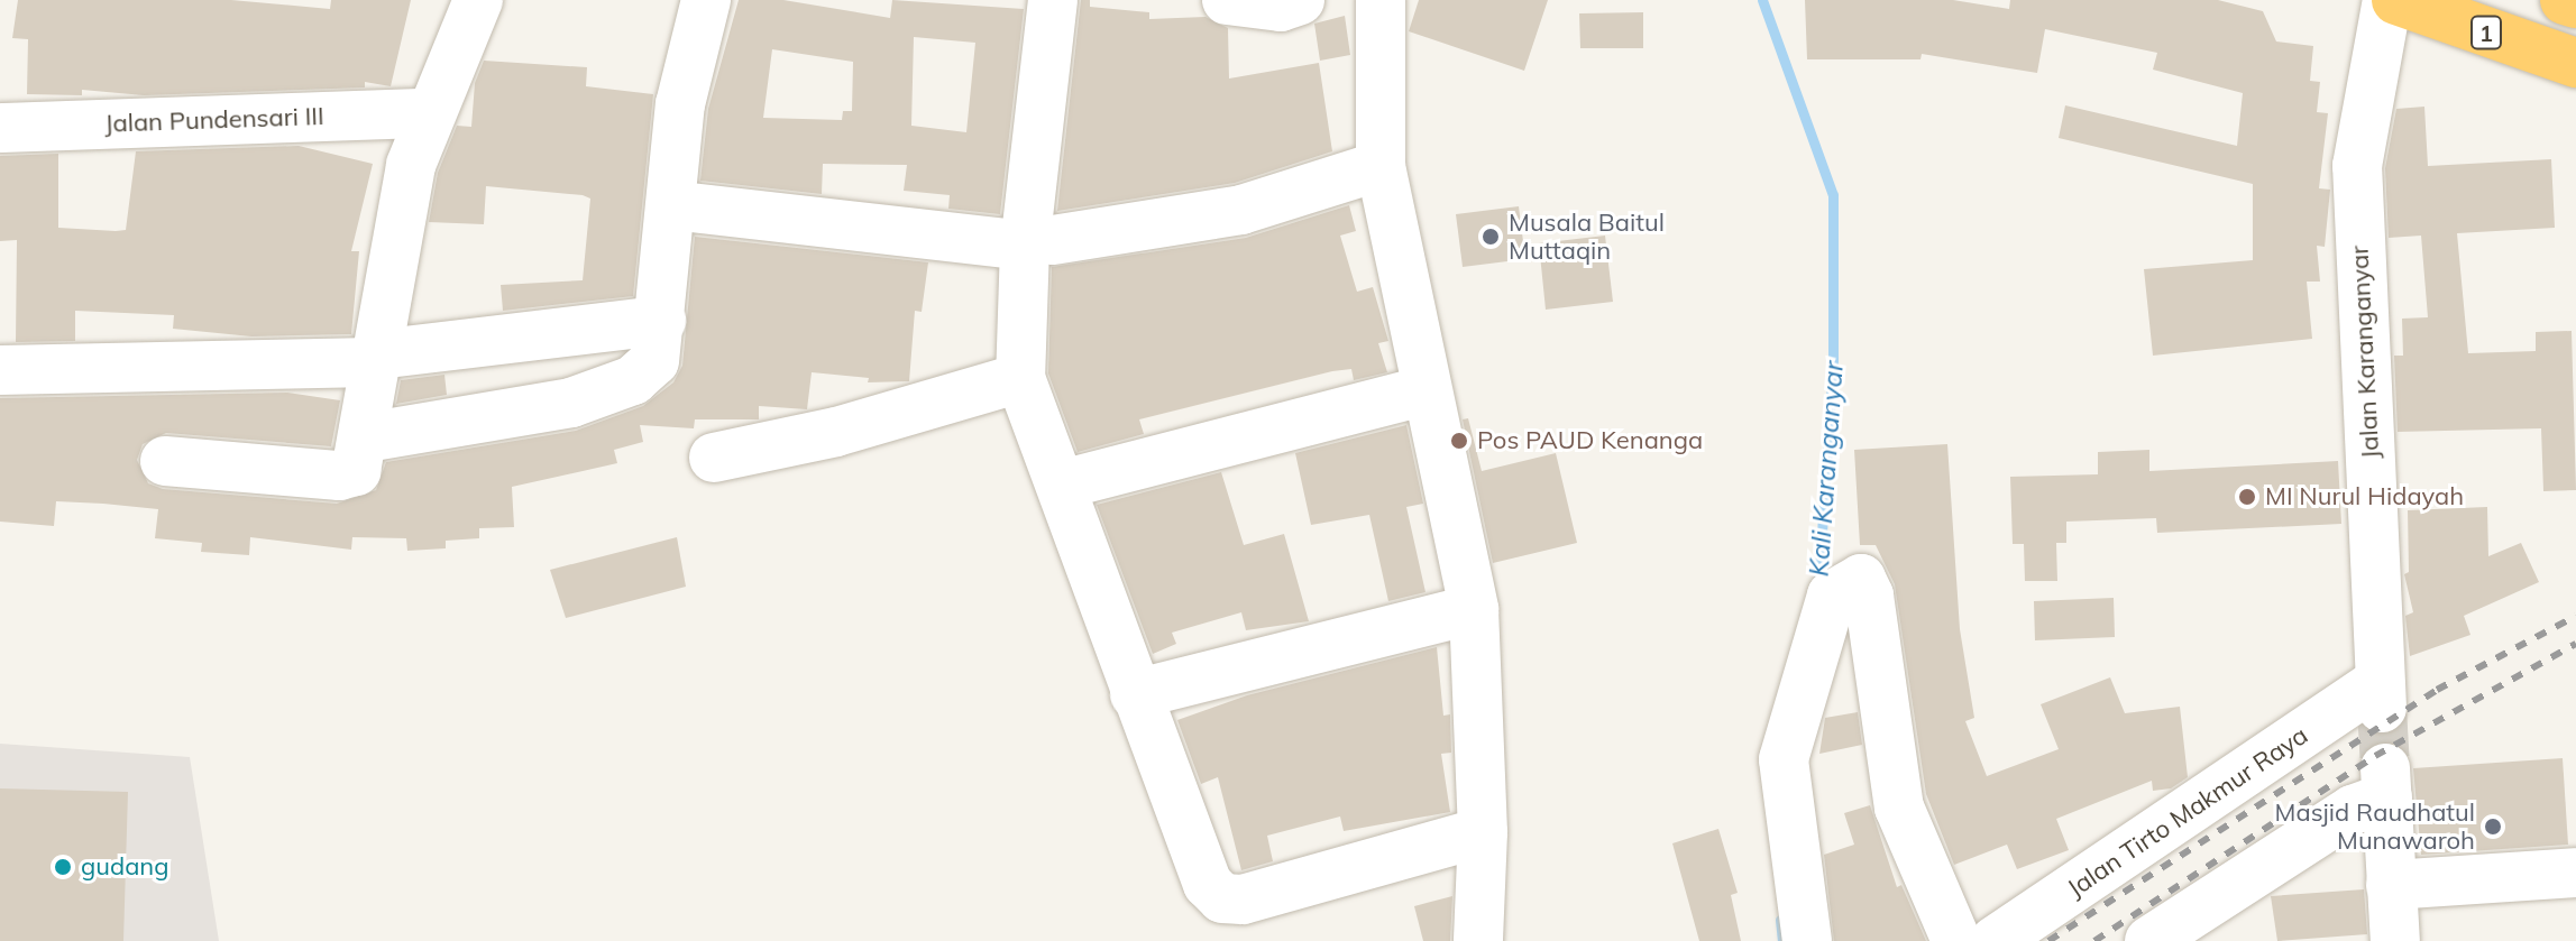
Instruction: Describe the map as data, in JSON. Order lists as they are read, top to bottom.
{
  "streets": {
    "highway": ["1"],
    "street": ["Jalan Pundensari III", "Jalan Karanganyar", "Jalan Tirto Makmur Raya"]
  },
  "crossings": [
    ["Jalan Karanganyar", "Jalan Tirto Makmur Raya"]
  ],
  "water": ["Kali Karanganyar"],
  "places": [
    "Musala Baitul Muttaqin",
    "Pos PAUD Kenanga",
    "MI Nurul Hidayah",
    "Masjid Raudhatul Munawaroh",
    "gudang"
  ]
}
